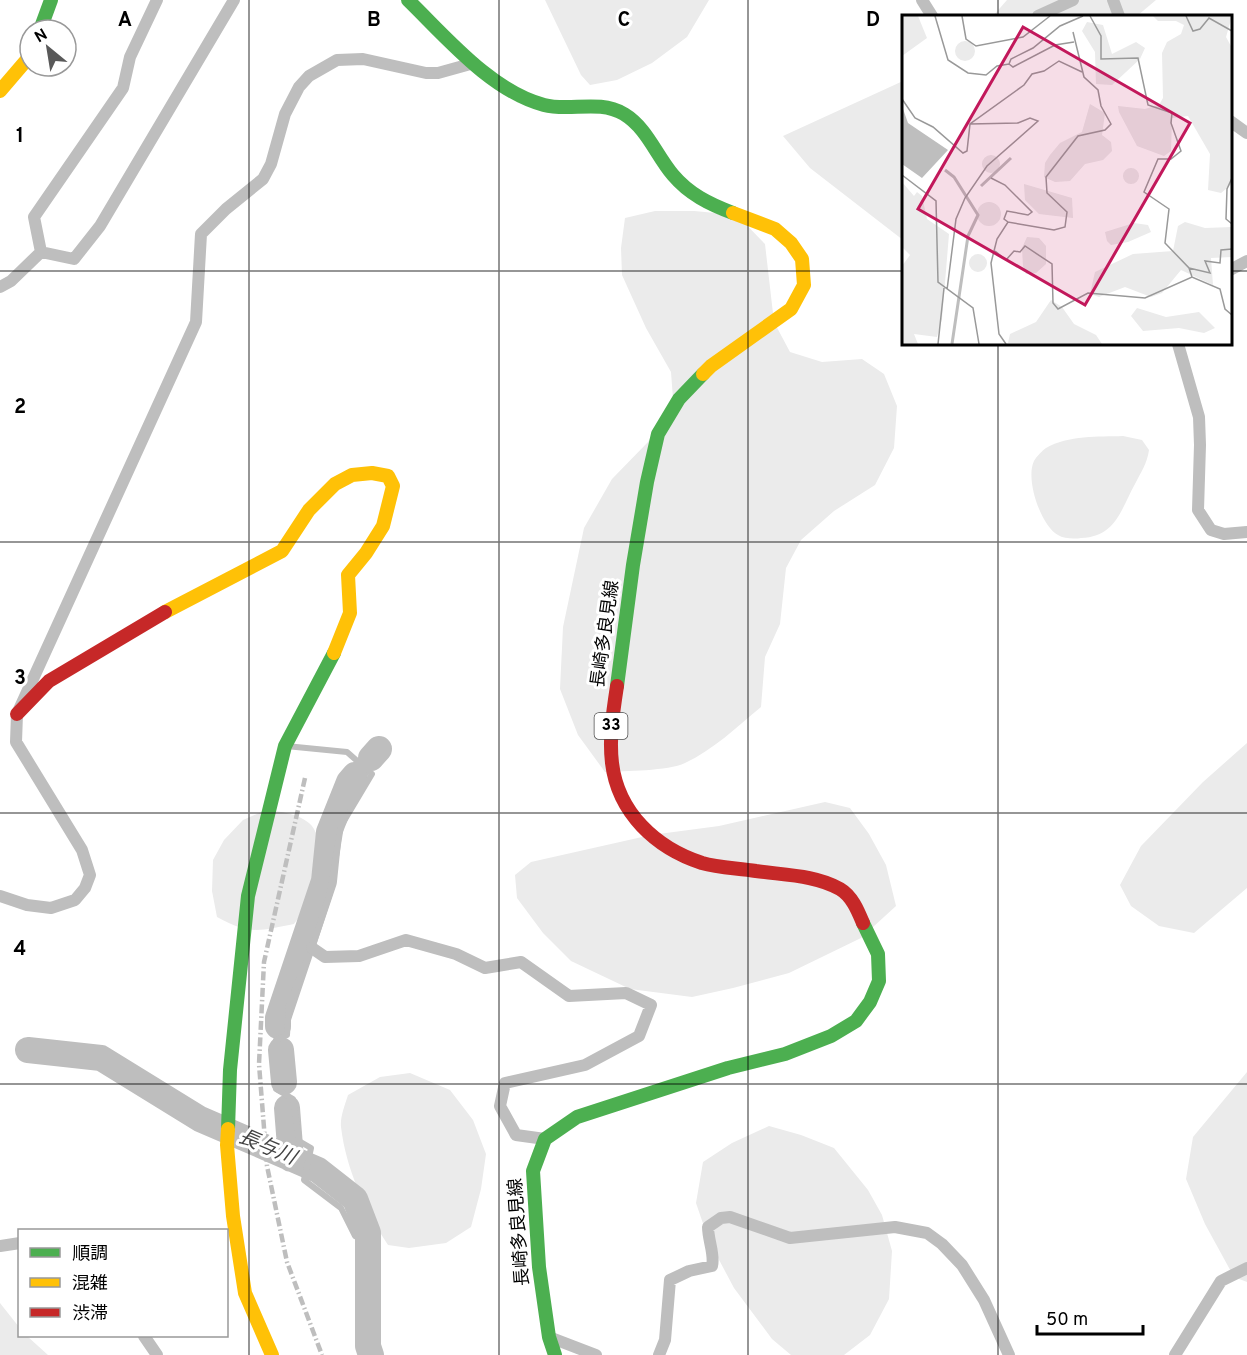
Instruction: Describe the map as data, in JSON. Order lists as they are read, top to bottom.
{
  "streets": {
    "main road": ["長崎多良見線", "33"]
  },
  "water": ["長与川"],
  "legend": ["順調", "混雑", "渋滞"],
  "scale_bar": "50 m",
  "north": "top left",
  "grid": {
    "columns": [
      "A",
      "B",
      "C",
      "D"
    ],
    "rows": [
      "1",
      "2",
      "3",
      "4"
    ]
  }
}
